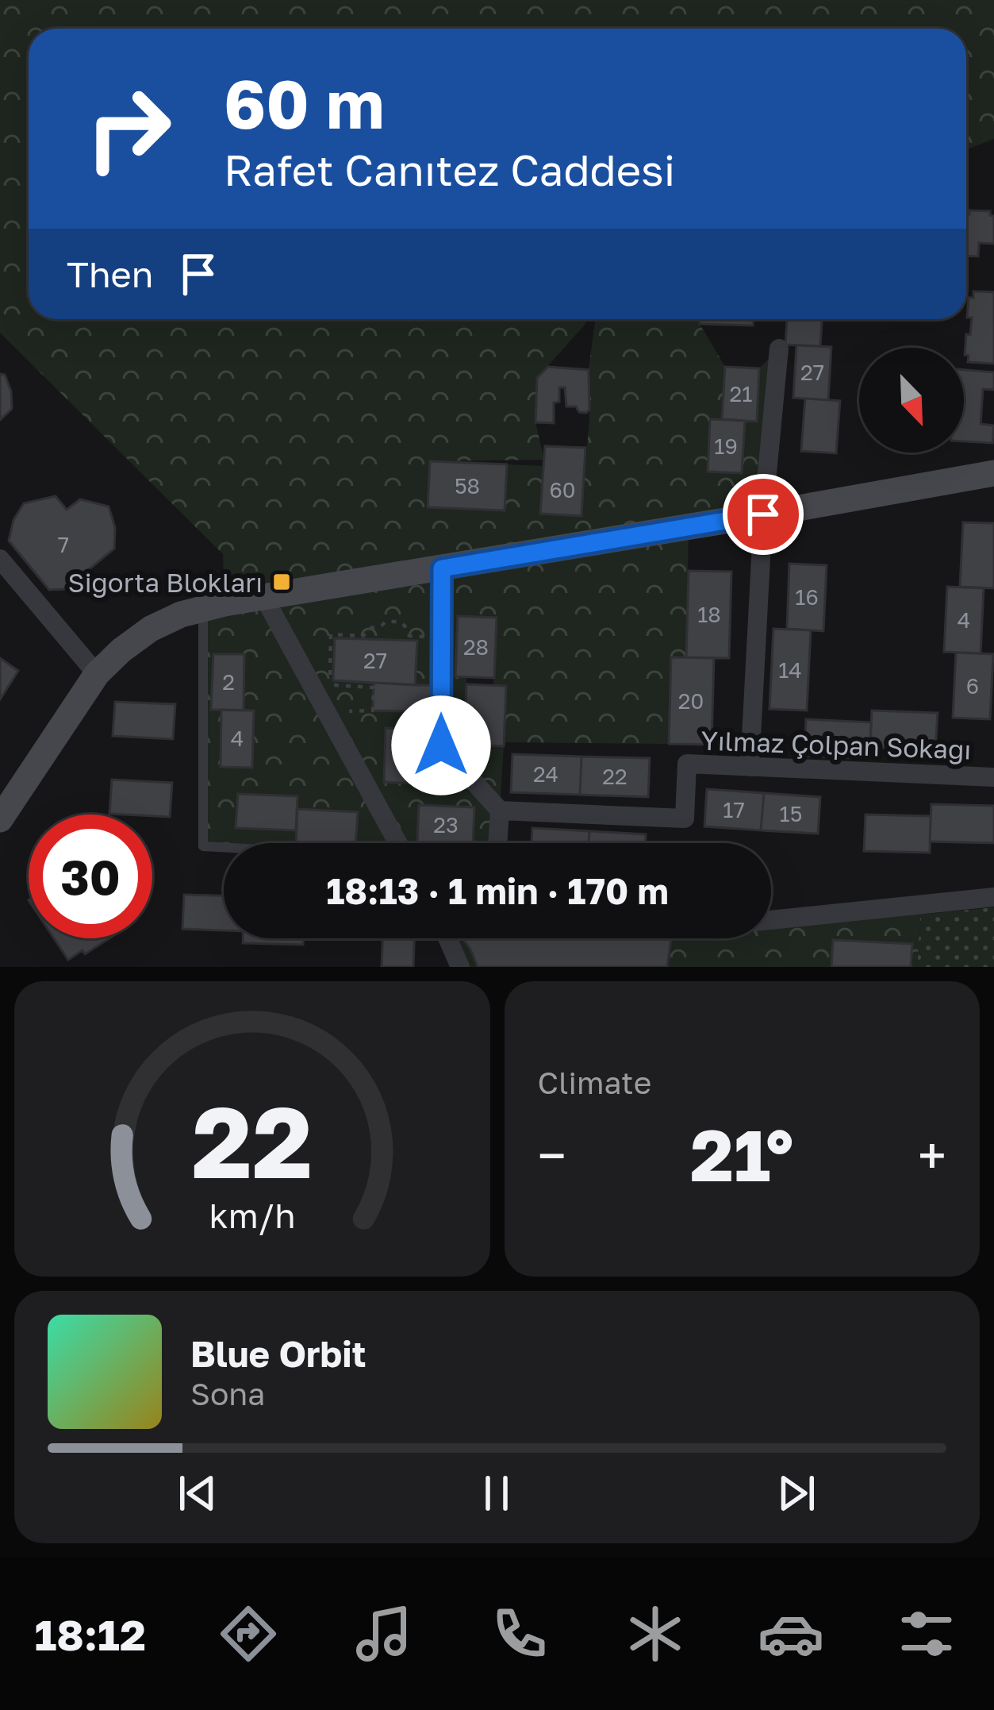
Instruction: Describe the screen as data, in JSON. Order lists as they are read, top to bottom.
{
  "streets": {
    "street": ["Yılmaz Çolpan Sokağı"]
  },
  "places": {
    "transit": ["Sigorta Blokları"]
  },
  "house_numbers": [
    "27",
    "21",
    "19",
    "58",
    "60",
    "7",
    "16",
    "18",
    "4",
    "28",
    "27",
    "14",
    "2",
    "6",
    "20",
    "4",
    "24",
    "22",
    "17",
    "15",
    "23"
  ],
  "north": "bottom right",
  "page": {
    "turn": ["60 m", "Rafet Canıtez Caddesi"],
    "then": "Then",
    "limit": "30",
    "trip": "18:13 · 1 min · 170 m",
    "tile": "Climate",
    "heat": ["−", "21°", "+"],
    "song": ["Blue Orbit", "Sona"],
    "tabs": "18:12",
    "gauge": ["22", "km/h"]
  }
}
